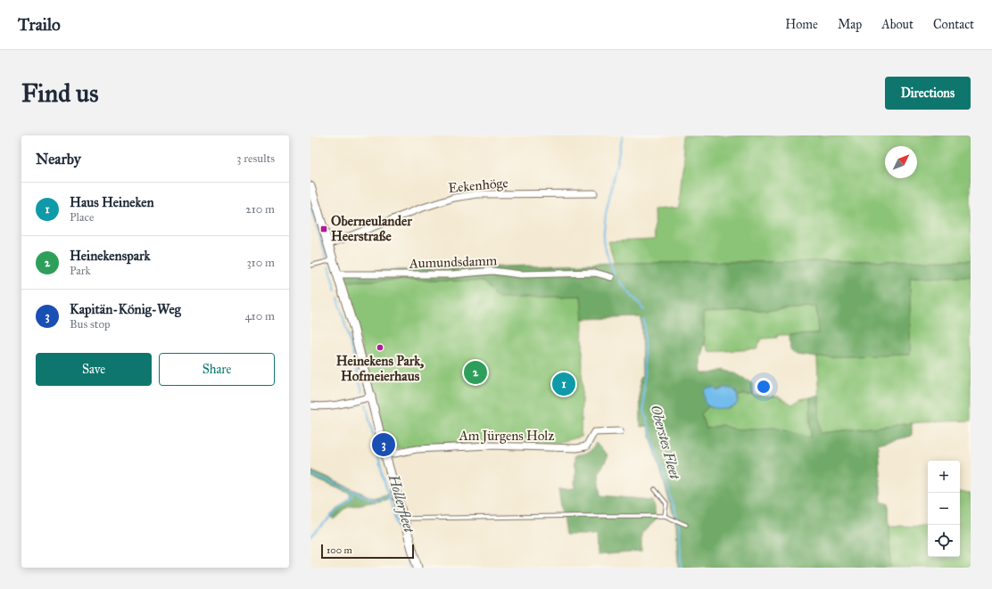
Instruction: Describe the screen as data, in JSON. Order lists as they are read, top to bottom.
{
  "streets": {
    "street": ["Eekenhöge", "Aumundsdamm", "Am Jürgens Holz"]
  },
  "water": ["Oberstes Fleet", "Hollerfleet"],
  "places": {
    "transit": ["Oberneulander Heerstraße"],
    "other": ["Heinekens Park, Hofmeierhaus"]
  },
  "scale_bar": "100 m",
  "north": "top right",
  "page": {
    "header": "Trailo",
    "nav": [
      "Home",
      "Map",
      "About",
      "Contact"
    ],
    "buttons": [
      "Directions",
      ["Save", "Share"]
    ],
    "title": "Find us",
    "heading": ["Nearby", "3 results"],
    "list": [
      {
        "mark": "1",
        "name": "Haus Heineken",
        "note": "Place",
        "value": "210 m"
      },
      {
        "mark": "2",
        "name": "Heinekenspark",
        "note": "Park",
        "value": "310 m"
      },
      {
        "mark": "3",
        "name": "Kapitän-König-Weg",
        "note": "Bus stop",
        "value": "410 m"
      }
    ],
    "pins": ["2", "1", "3"],
    "map_buttons": ["+", "−"],
    "scale": "100 m"
  }
}
